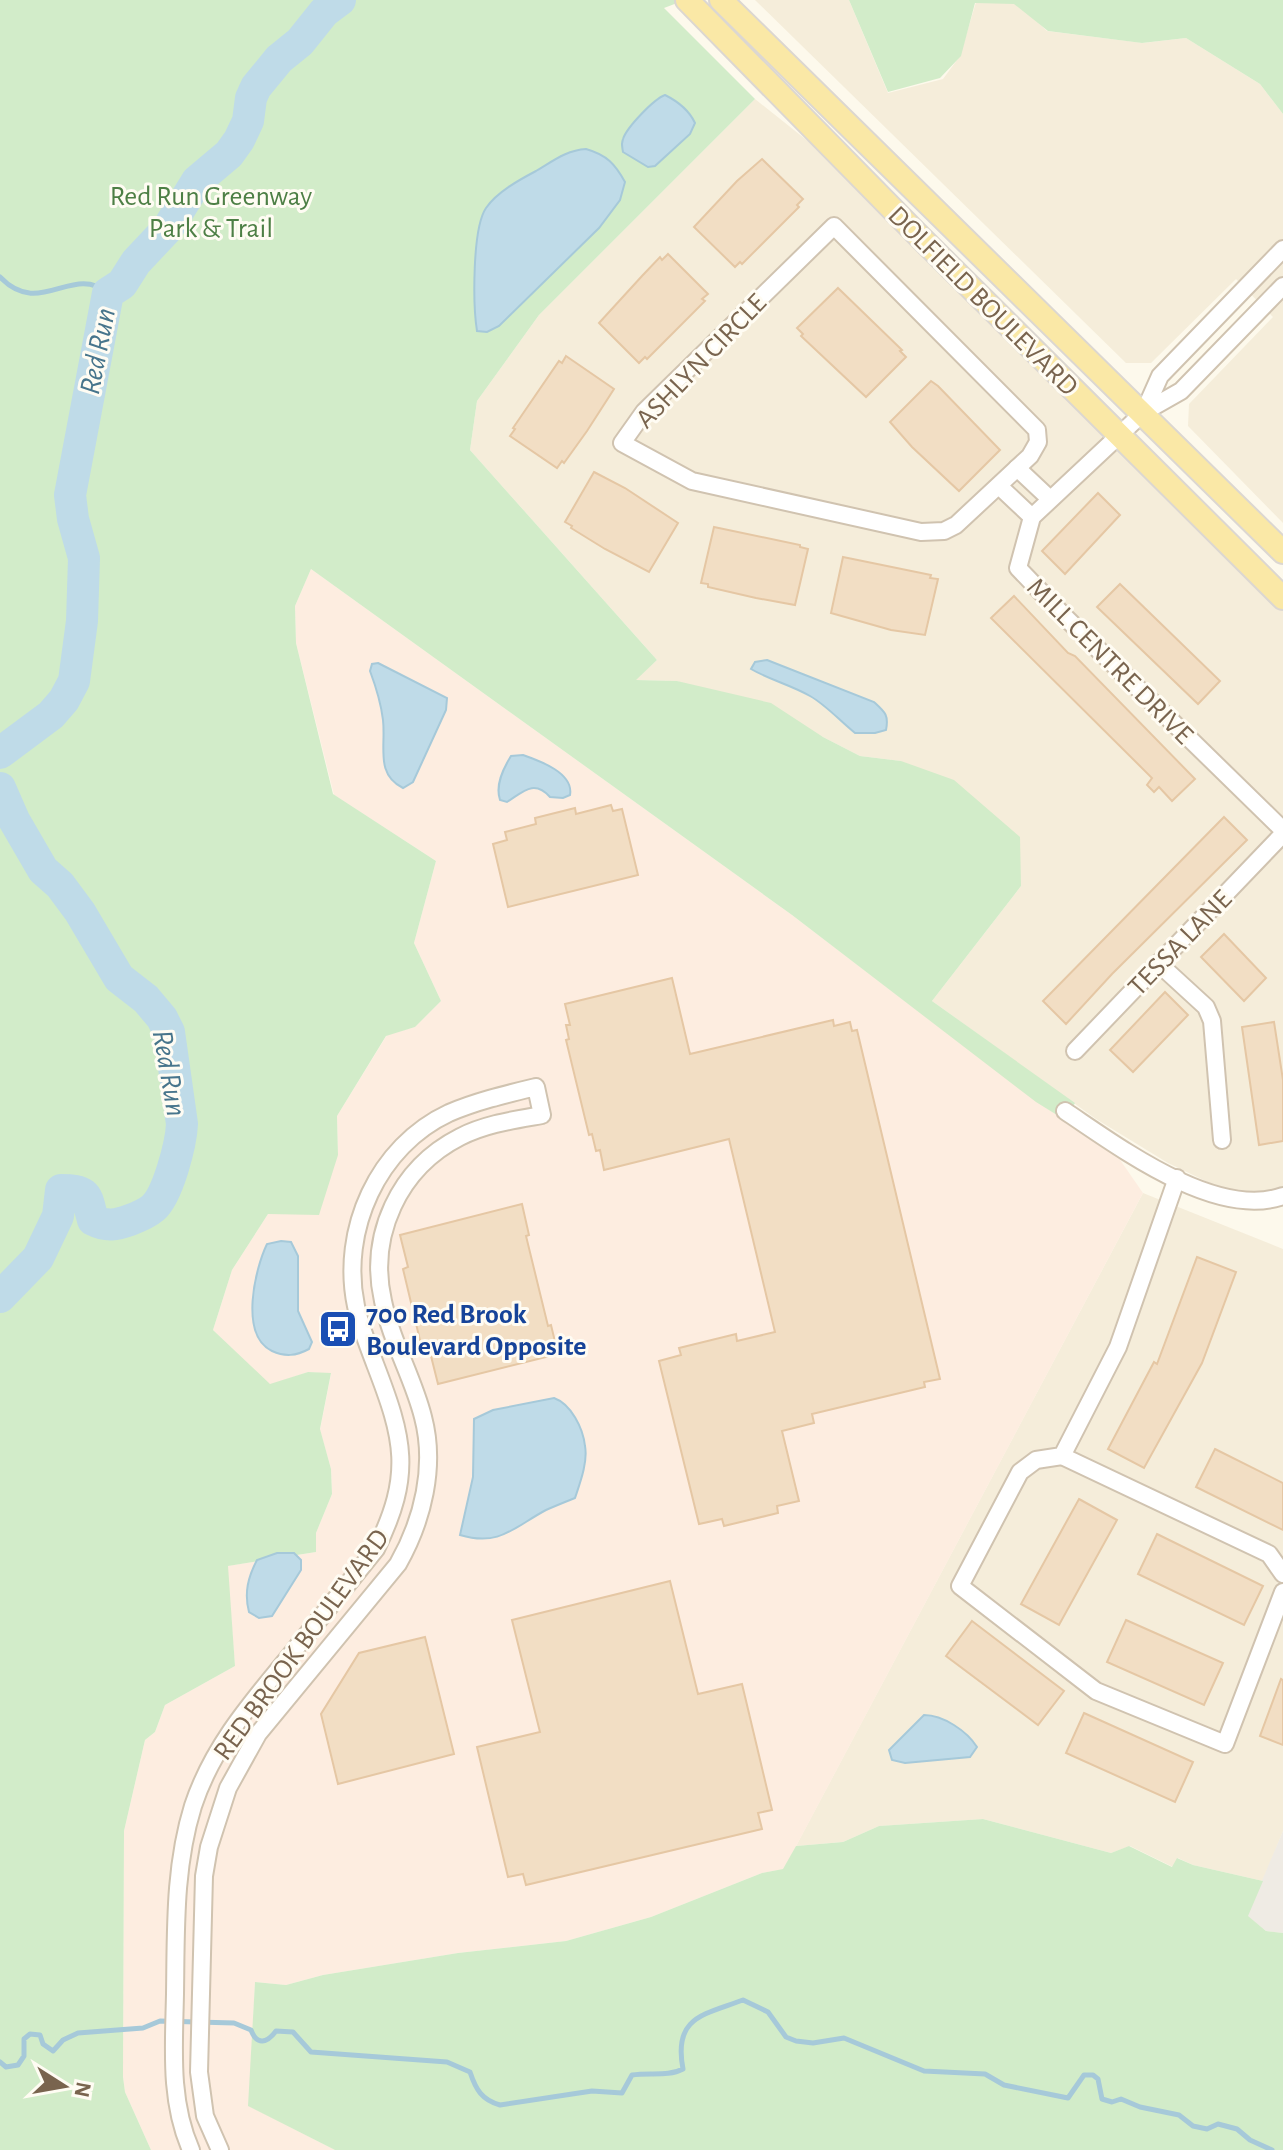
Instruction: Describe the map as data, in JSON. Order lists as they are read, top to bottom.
{
  "streets": {
    "main road": ["DOLFIELD BOULEVARD"],
    "street": [
      "ASHLYN CIRCLE",
      "MILL CENTRE DRIVE",
      "TESSA LANE",
      "RED BROOK BOULEVARD"
    ]
  },
  "crossings": [
    ["DOLFIELD BOULEVARD", "MILL CENTRE DRIVE"],
    ["MILL CENTRE DRIVE", "TESSA LANE"]
  ],
  "water": ["Red Run"],
  "parks": ["Red Run Greenway Park & Trail"],
  "places": {
    "bus stop": ["700 Red Brook Boulevard Opposite"]
  },
  "north": "right"
}
